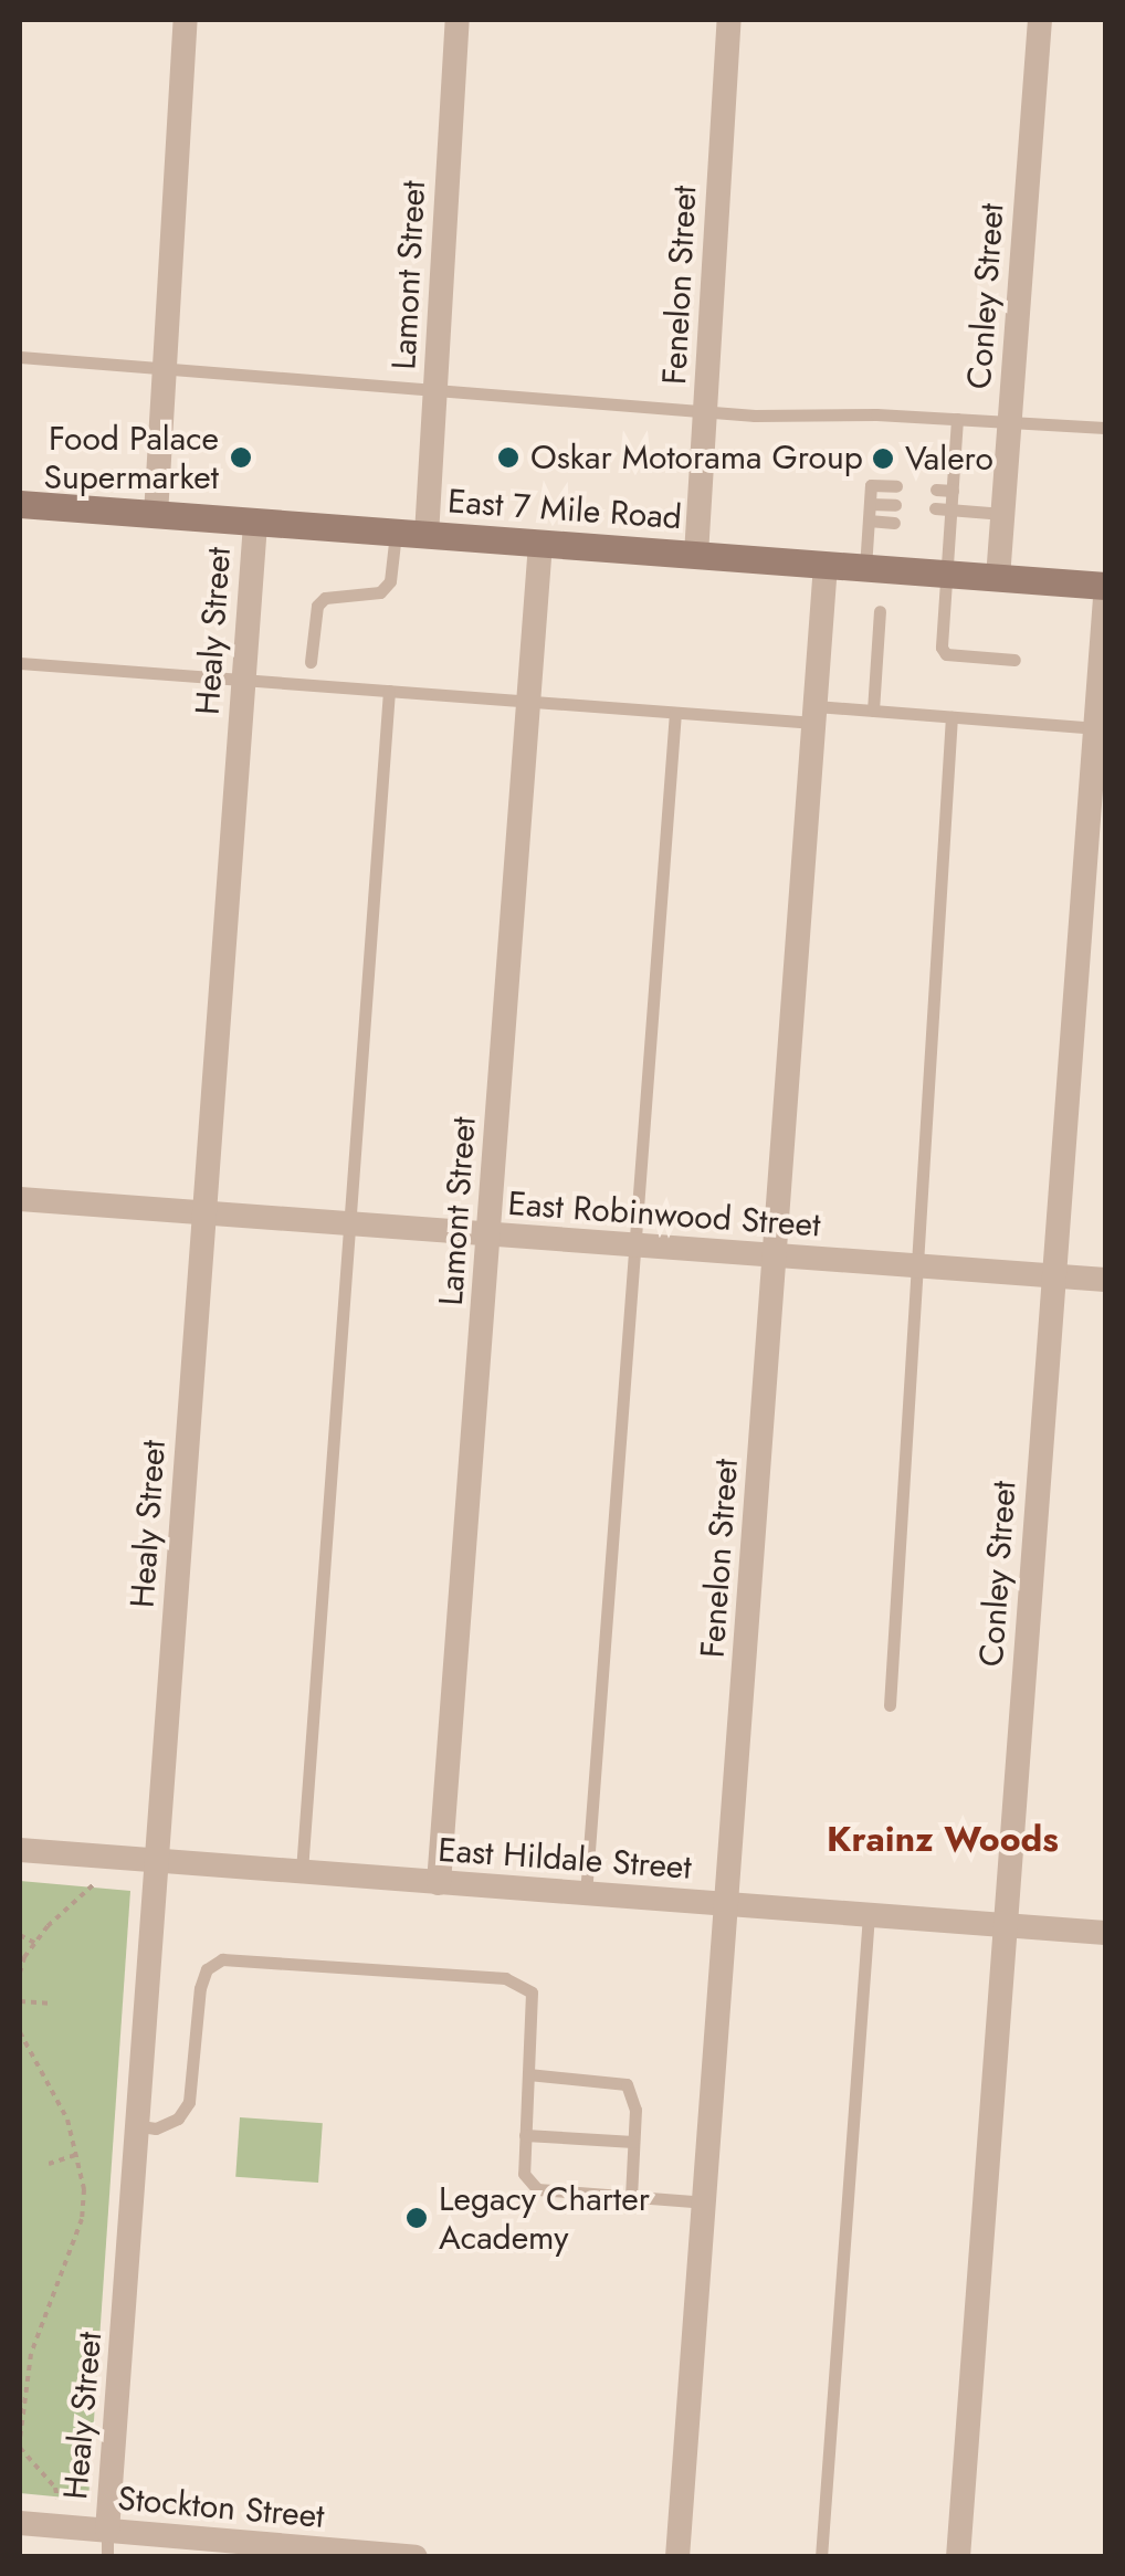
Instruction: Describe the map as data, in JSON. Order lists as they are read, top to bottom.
{
  "streets": {
    "street": [
      "Lamont Street",
      "Fenelon Street",
      "Conley Street",
      "East 7 Mile Road",
      "Healy Street",
      "East Robinwood Street",
      "East Hildale Street",
      "Stockton Street"
    ]
  },
  "crossings": [
    ["Lamont Street", "East 7 Mile Road"],
    ["Lamont Street", "East Robinwood Street"],
    ["Lamont Street", "East Hildale Street"],
    ["Fenelon Street", "East 7 Mile Road"],
    ["Fenelon Street", "East Robinwood Street"],
    ["Fenelon Street", "East Hildale Street"],
    ["Conley Street", "East 7 Mile Road"],
    ["Conley Street", "East Robinwood Street"],
    ["Conley Street", "East Hildale Street"],
    ["East 7 Mile Road", "Healy Street"],
    ["Healy Street", "East Robinwood Street"],
    ["Healy Street", "East Hildale Street"],
    ["Healy Street", "Stockton Street"]
  ],
  "districts": ["Krainz Woods"],
  "places": [
    "Food Palace Supermarket",
    "Oskar Motorama Group",
    "Valero",
    "Legacy Charter Academy"
  ]
}
